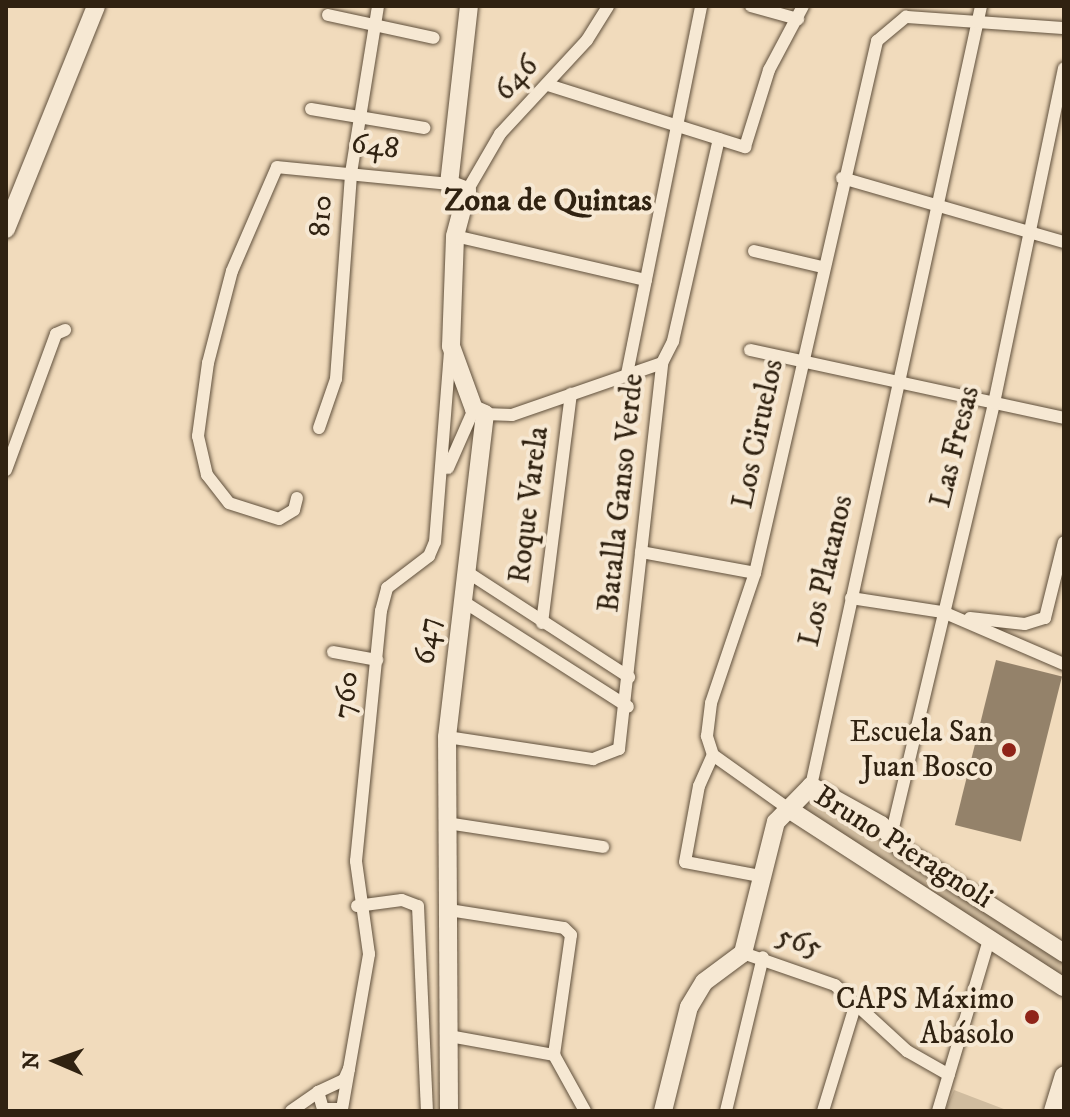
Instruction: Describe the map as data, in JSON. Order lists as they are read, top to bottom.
{
  "streets": {
    "street": [
      "646",
      "648",
      "810",
      "Los Ciruelos",
      "Las Fresas",
      "Batalla Ganso Verde",
      "Roque Varela",
      "Los Platanos",
      "647",
      "760",
      "Bruno Pieragnoli",
      "565"
    ]
  },
  "crossings": [
    ["646", "648"],
    ["646", "647"],
    ["648", "810"],
    ["648", "647"],
    ["Los Ciruelos", "Los Platanos"],
    ["Los Ciruelos", "Bruno Pieragnoli"],
    ["Las Fresas", "Bruno Pieragnoli"],
    ["Batalla Ganso Verde", "647"],
    ["Los Platanos", "Bruno Pieragnoli"],
    ["Los Platanos", "565"],
    ["647", "760"]
  ],
  "districts": ["Zona de Quintas"],
  "places": ["Escuela San Juan Bosco", "CAPS Máximo Abásolo"],
  "north": "left"
}
